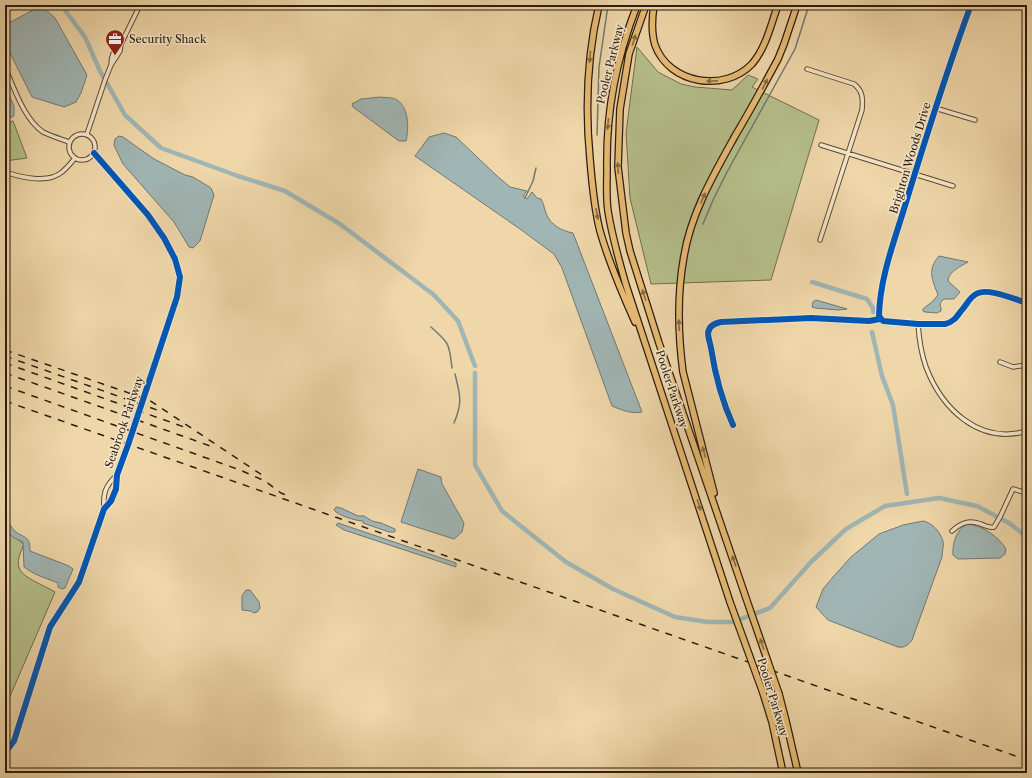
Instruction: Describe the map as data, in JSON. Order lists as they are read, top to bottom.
{
  "streets": {
    "main road": ["Pooler Parkway"],
    "street": ["Brighton Woods Drive", "Seabrook Parkway"]
  },
  "places": {
    "office": ["Security Shack"]
  }
}
